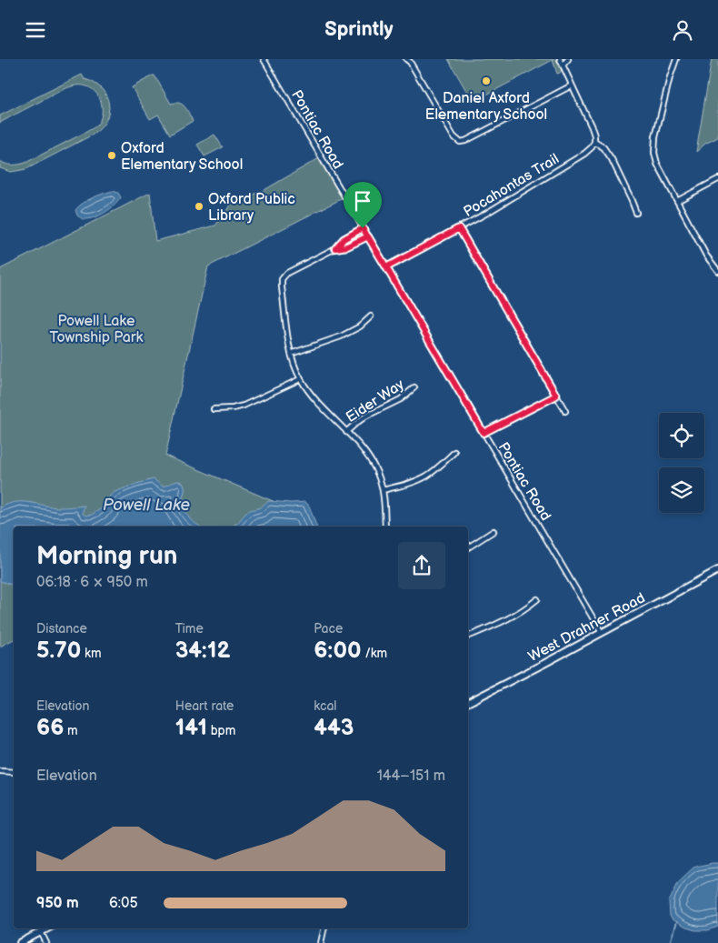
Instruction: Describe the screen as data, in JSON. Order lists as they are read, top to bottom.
{
  "streets": {
    "street": [
      "Pontiac Road",
      "Pocahontas Trail",
      "Eider Way",
      "West Drahner Road"
    ]
  },
  "crossings": [
    ["Pontiac Road", "Pocahontas Trail"],
    ["Pontiac Road", "West Drahner Road"]
  ],
  "water": ["Powell Lake"],
  "parks": ["Powell Lake Township Park"],
  "places": ["Daniel Axford Elementary School", "Oxford Elementary School", "Oxford Public Library"],
  "page": {
    "header": "Sprintly",
    "heading": ["Morning run", "06:18 · 6 × 950 m"],
    "stats": [
      ["Distance", "5.70 km"],
      ["Time", "34:12"],
      ["Pace", "6:00 /km"],
      ["Elevation", "66 m"],
      ["Heart rate", "141 bpm"],
      ["kcal", "443"]
    ],
    "chart": ["Elevation", "144–151 m"],
    "list": [
      {
        "name": "950 m",
        "note": "6:05"
      }
    ]
  }
}
